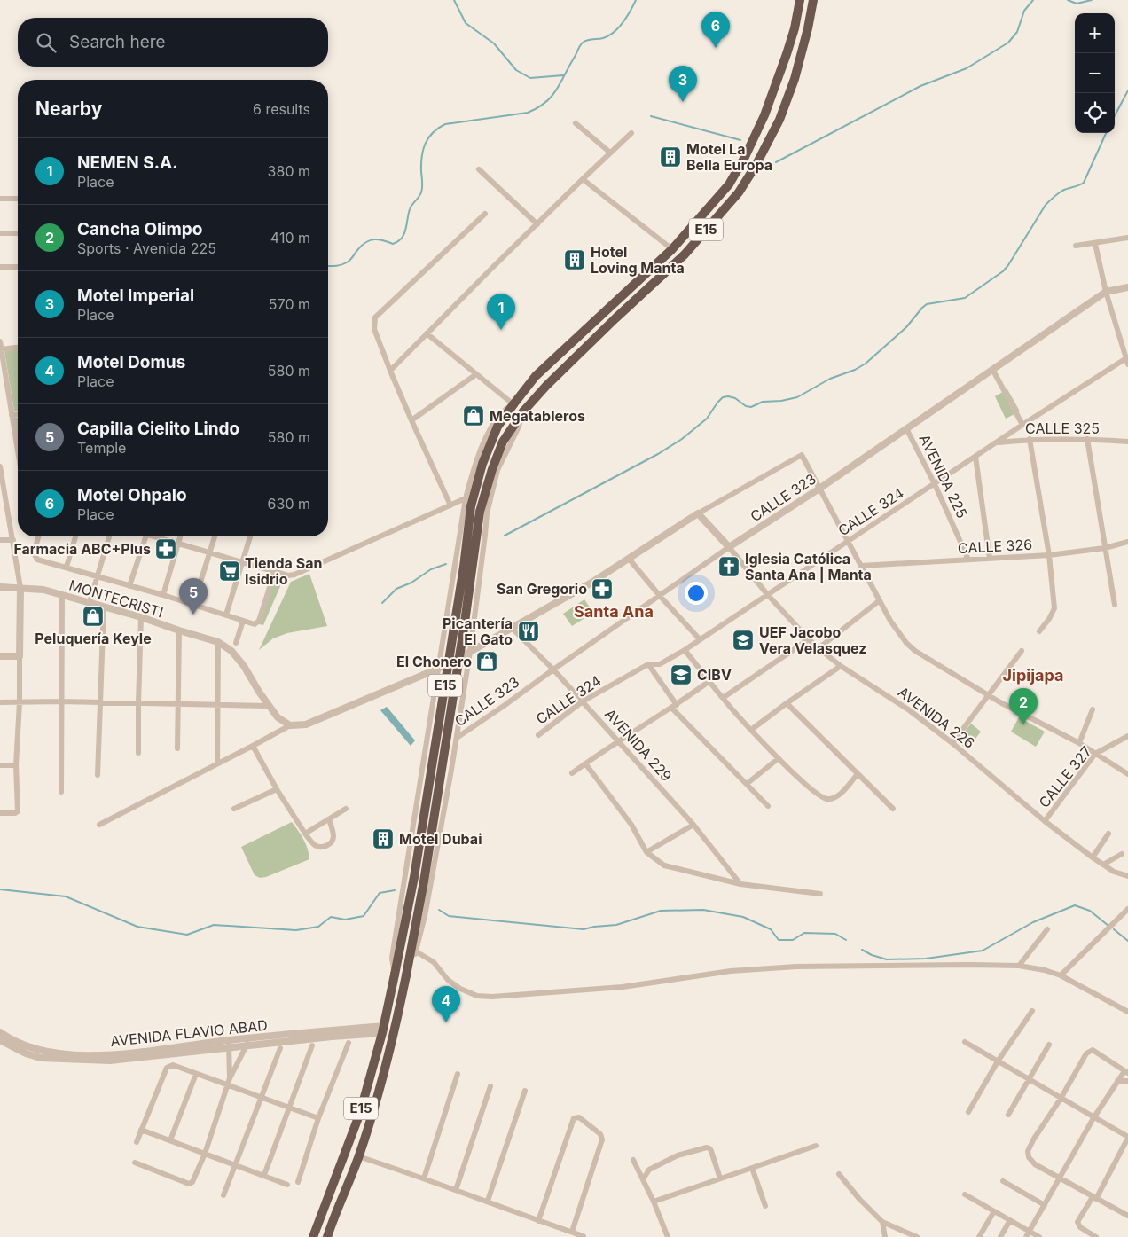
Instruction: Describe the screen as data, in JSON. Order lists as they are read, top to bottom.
{
  "streets": {
    "highway": ["E15"],
    "street": [
      "CALLE 325",
      "AVENIDA 225",
      "CALLE 323",
      "CALLE 324",
      "CALLE 326",
      "MONTECRISTI",
      "AVENIDA 226",
      "AVENIDA 229",
      "CALLE 327",
      "AVENIDA FLAVIO ABAD"
    ]
  },
  "crossings": [
    ["E15", "CALLE 323"],
    ["E15", "AVENIDA FLAVIO ABAD"],
    ["CALLE 325", "CALLE 324"],
    ["AVENIDA 225", "CALLE 323"],
    ["AVENIDA 225", "CALLE 324"],
    ["AVENIDA 225", "CALLE 326"],
    ["CALLE 323", "AVENIDA 226"],
    ["CALLE 323", "AVENIDA 229"],
    ["CALLE 324", "AVENIDA 226"],
    ["CALLE 324", "AVENIDA 229"],
    ["AVENIDA 226", "CALLE 327"]
  ],
  "districts": ["Santa Ana", "Jipijapa"],
  "places": {
    "building": ["Motel La Bella Europa", "Hotel Loving Manta", "Motel Dubai"],
    "shop": ["Megatableros", "Peluquería Keyle", "El Chonero"],
    "pharmacy": ["Farmacia ABC+Plus", "San Gregorio"],
    "church": ["Iglesia Católica Santa Ana | Manta"],
    "supermarket": ["Tienda San Isidrio"],
    "restaurant": ["Picantería El Gato"],
    "school or university": ["UEF Jacobo Vera Velasquez", "CIBV"]
  },
  "page": {
    "pins": [
      "6",
      "3",
      "1",
      "5",
      "2",
      "4"
    ],
    "map_buttons": ["+", "−"],
    "search": "Search here",
    "heading": ["Nearby", "6 results"],
    "list": [
      {
        "mark": "1",
        "name": "NEMEN S.A.",
        "note": "Place",
        "value": "380 m"
      },
      {
        "mark": "2",
        "name": "Cancha Olimpo",
        "note": "Sports · Avenida 225",
        "value": "410 m"
      },
      {
        "mark": "3",
        "name": "Motel Imperial",
        "note": "Place",
        "value": "570 m"
      },
      {
        "mark": "4",
        "name": "Motel Domus",
        "note": "Place",
        "value": "580 m"
      },
      {
        "mark": "5",
        "name": "Capilla Cielito Lindo",
        "note": "Temple",
        "value": "580 m"
      },
      {
        "mark": "6",
        "name": "Motel Ohpalo",
        "note": "Place",
        "value": "630 m"
      }
    ]
  }
}
